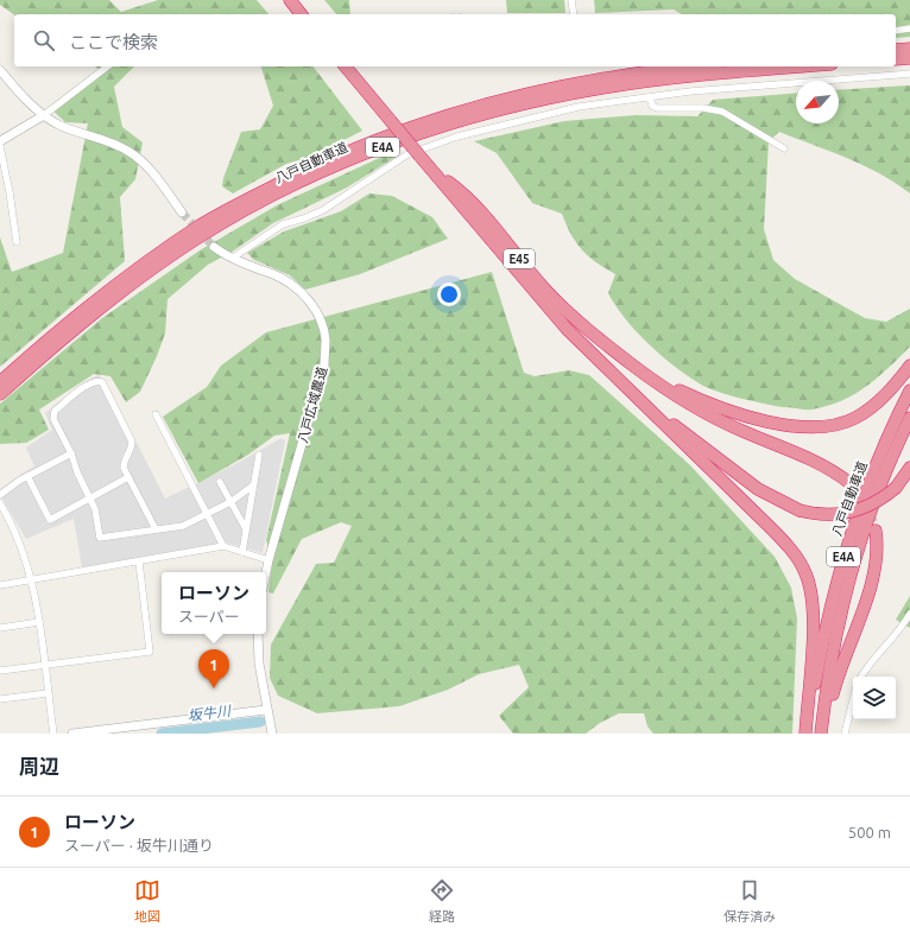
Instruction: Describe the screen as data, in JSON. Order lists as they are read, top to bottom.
{
  "streets": {
    "highway": ["E4A", "八戸自動車道", "E45"],
    "street": ["八戸広域農道"]
  },
  "water": ["坂牛川"],
  "north": "bottom left",
  "page": {
    "search": "ここで検索",
    "popup": ["ローソン", "スーパー"],
    "pins": "1",
    "heading": "周辺",
    "list": [
      {
        "mark": "1",
        "name": "ローソン",
        "note": "スーパー · 坂牛川通り",
        "value": "500 m"
      }
    ],
    "nav": ["地図", "経路", "保存済み"]
  }
}
